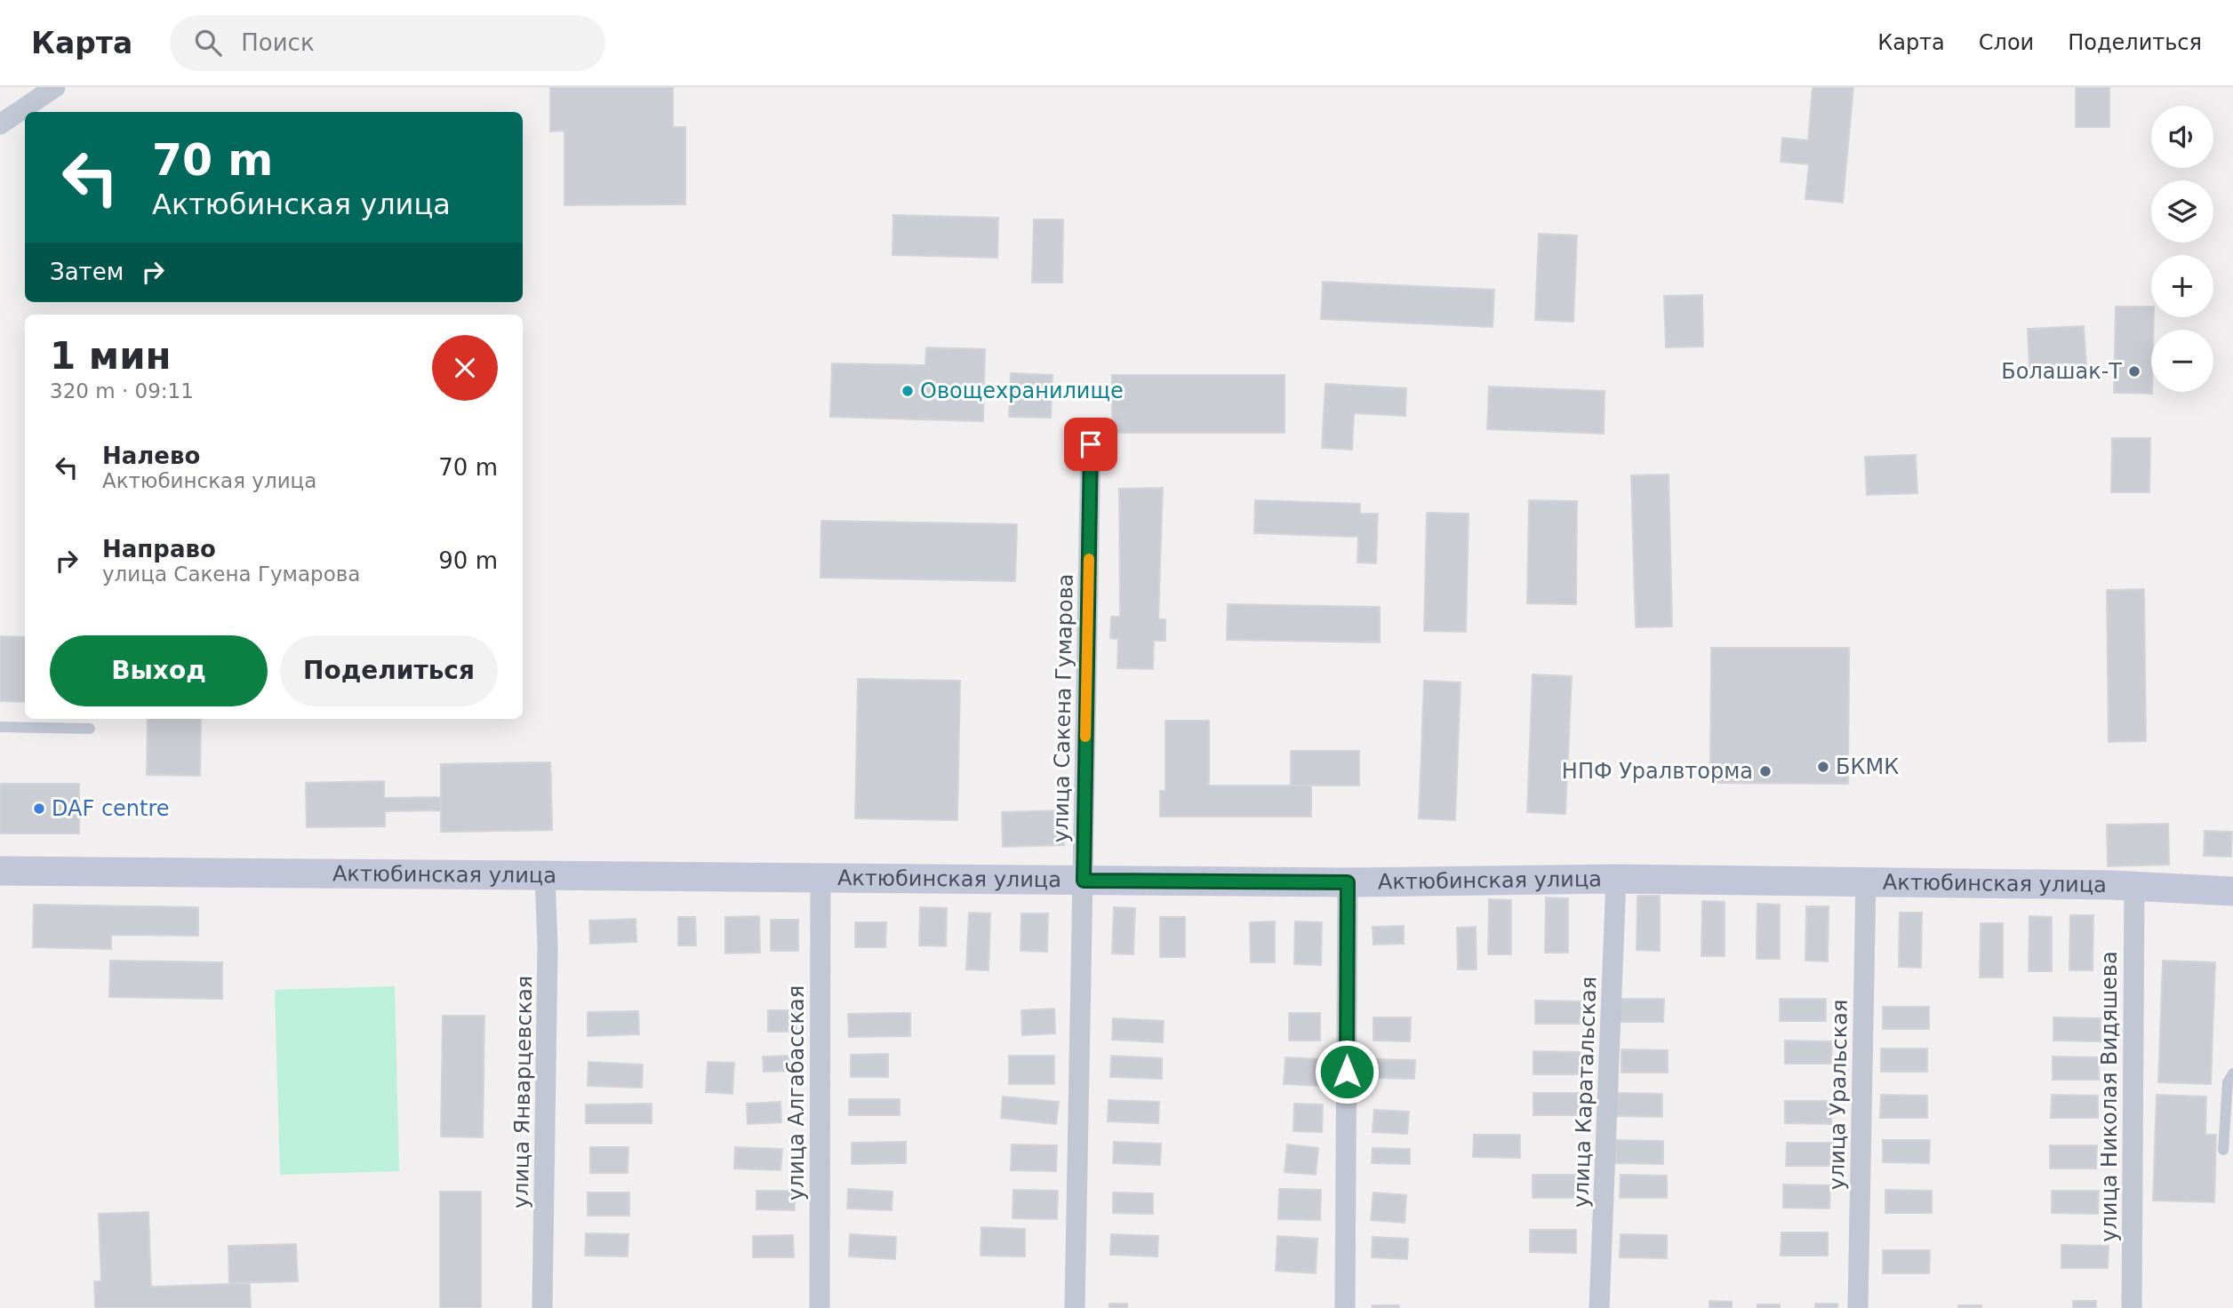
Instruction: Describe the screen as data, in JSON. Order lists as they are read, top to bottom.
{
  "streets": {
    "street": [
      "улица Сакена Гумарова",
      "Актюбинская улица",
      "улица Январцевская",
      "улица Каратальская",
      "улица Алгабасская",
      "улица Уральская",
      "улица Николая Видяшева"
    ]
  },
  "crossings": [
    ["улица Сакена Гумарова", "Актюбинская улица"],
    ["Актюбинская улица", "улица Январцевская"],
    ["Актюбинская улица", "улица Каратальская"],
    ["Актюбинская улица", "улица Алгабасская"],
    ["Актюбинская улица", "улица Уральская"],
    ["Актюбинская улица", "улица Николая Видяшева"]
  ],
  "places": [
    "Болашак-Т",
    "Овощехранилище",
    "БКМК",
    "НПФ Уралвторма",
    "DAF centre"
  ],
  "page": {
    "header": "Карта",
    "search": "Поиск",
    "nav": ["Карта", "Слои", "Поделиться"],
    "map_buttons": ["+", "−"],
    "turn": ["70 m", "Актюбинская улица"],
    "then": "Затем",
    "heading": ["1 мин", "320 m · 09:11"],
    "list": [
      {
        "name": "Налево",
        "note": "Актюбинская улица",
        "value": "70 m"
      },
      {
        "name": "Направо",
        "note": "улица Сакена Гумарова",
        "value": "90 m"
      }
    ],
    "buttons": ["Выход", "Поделиться"]
  }
}
